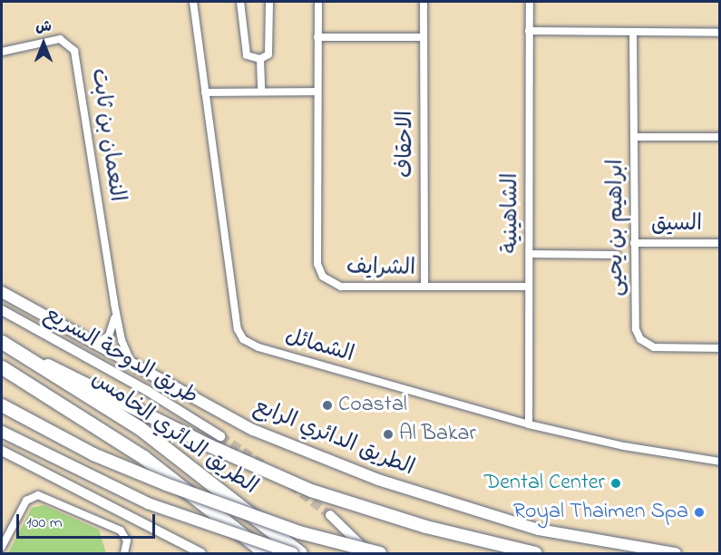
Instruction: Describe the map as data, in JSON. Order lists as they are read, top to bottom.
{
  "streets": {
    "highway": ["الطريق الدائري الخامس"],
    "main road": ["الطريق الدائري الرابع"],
    "street": [
      "النعمان بن ثابت",
      "الاحقاف",
      "الشاهينية",
      "السيق",
      "ابراهيم بن يحيى",
      "الشرايف",
      "الشمائل",
      "طريق الدوحة السريع"
    ]
  },
  "crossings": [
    ["النعمان بن ثابت", "الطريق الدائري الرابع"],
    ["الاحقاف", "الشرايف"],
    ["الشاهينية", "الشرايف"],
    ["الشاهينية", "الشمائل"],
    ["السيق", "ابراهيم بن يحيى"]
  ],
  "places": [
    "Coastal",
    "Al Bakar",
    "Dental Center",
    "Royal Thaimen Spa"
  ],
  "scale_bar": "100 m",
  "north": "top"
}
